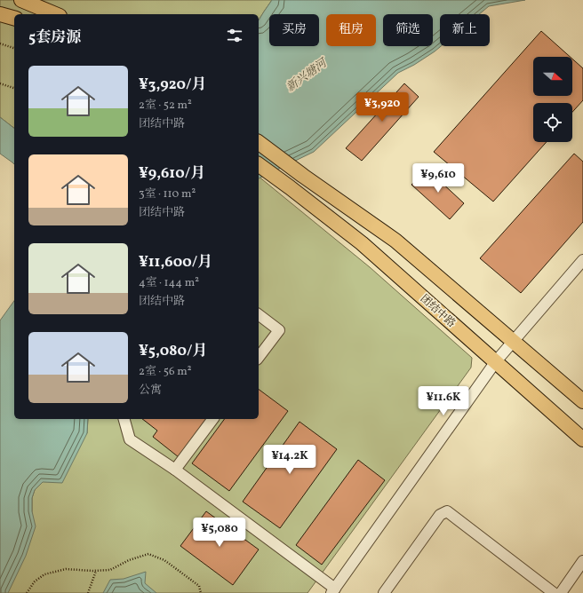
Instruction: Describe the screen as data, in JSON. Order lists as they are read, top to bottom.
{
  "streets": {
    "main road": ["团结中路"]
  },
  "water": ["新兴塘河"],
  "north": "right",
  "page": {
    "chip": [
      "买房",
      "租房",
      "筛选",
      "新上"
    ],
    "heading": "5套房源",
    "list": [
      {
        "name": "¥3,920/月",
        "note": "2室 · 52 m² · 团结中路"
      },
      {
        "name": "¥9,610/月",
        "note": "3室 · 110 m² · 团结中路"
      },
      {
        "name": "¥11,600/月",
        "note": "4室 · 144 m² · 团结中路"
      },
      {
        "name": "¥5,080/月",
        "note": "2室 · 56 m² · 公寓"
      }
    ],
    "price": [
      "¥3,920",
      "¥9,610",
      "¥11.6K",
      "¥14.2K",
      "¥5,080"
    ]
  }
}
